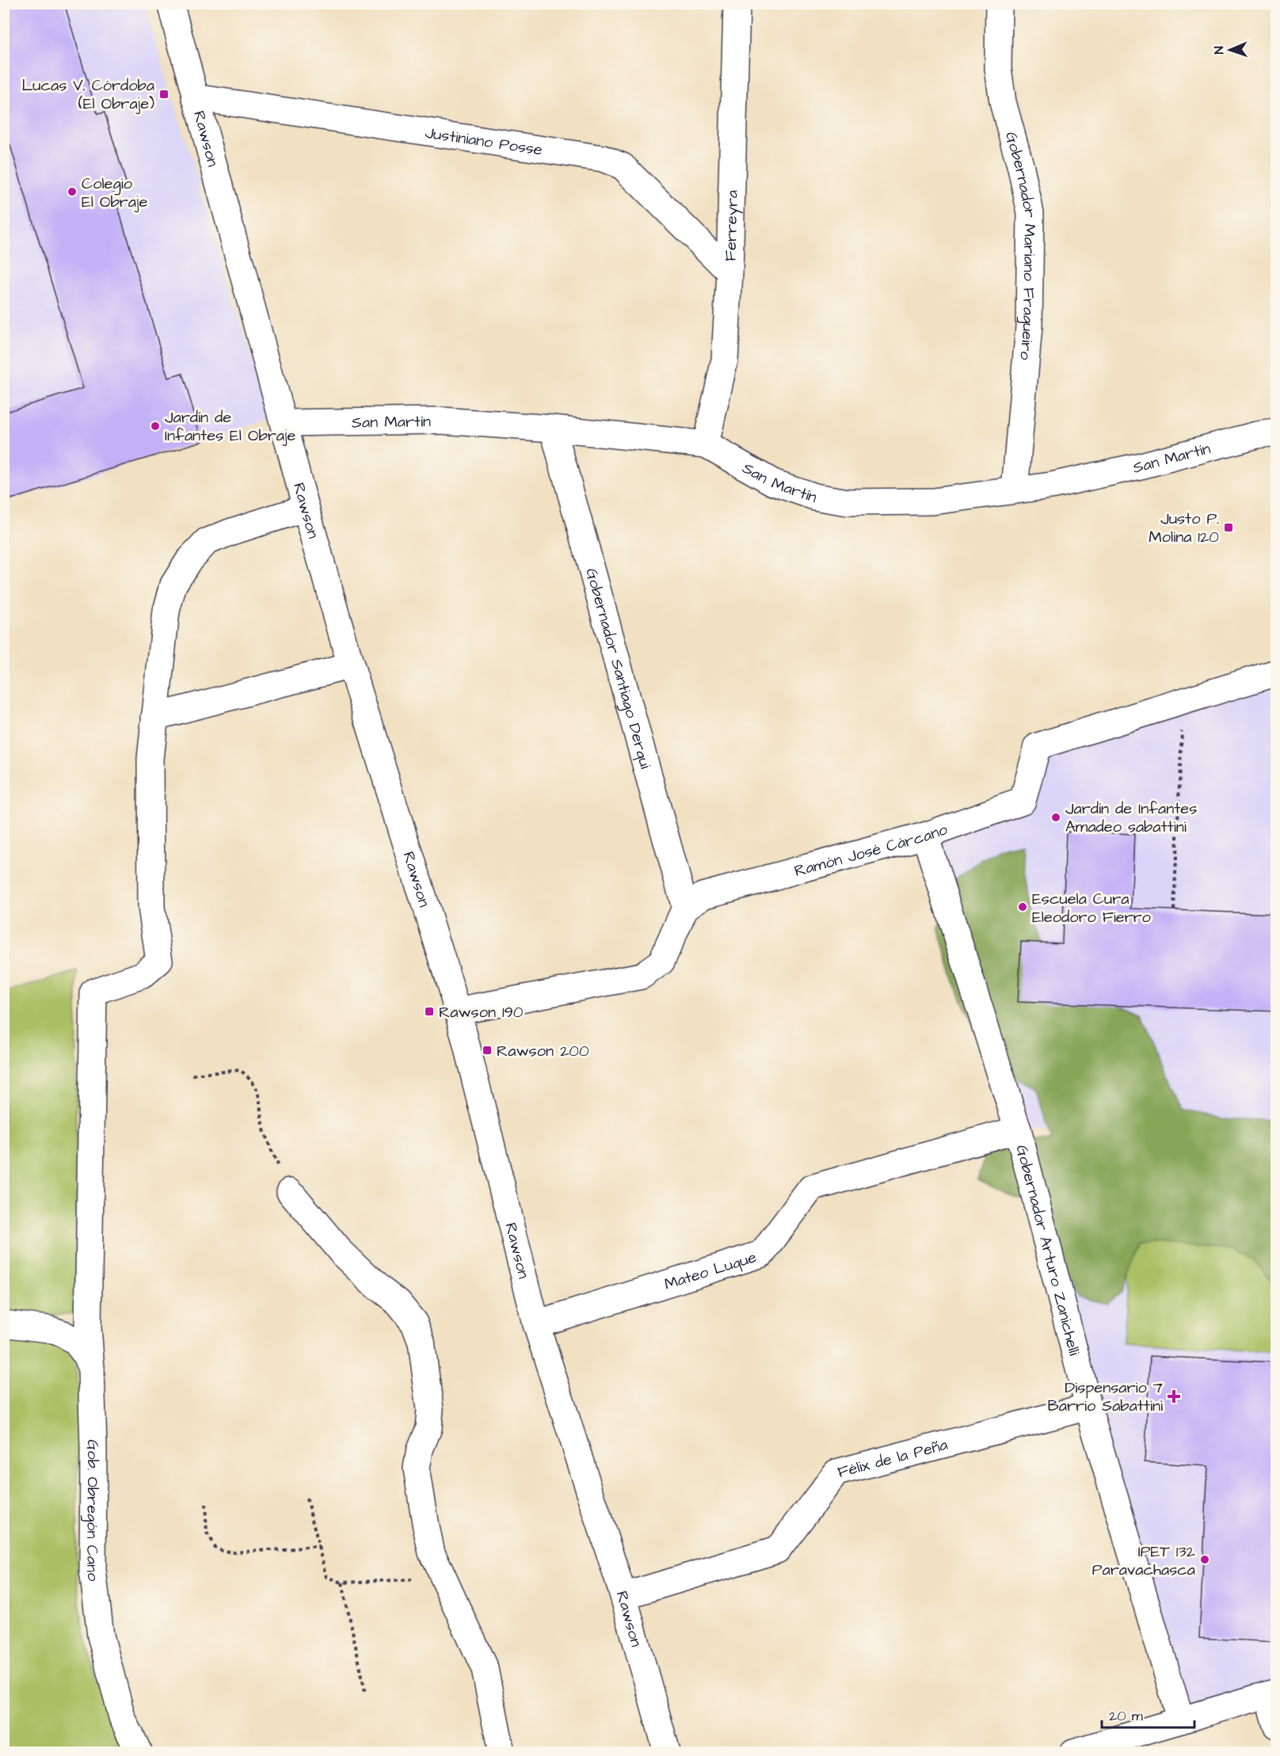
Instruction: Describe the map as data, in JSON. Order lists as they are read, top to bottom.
{
  "streets": {
    "street": [
      "Rawson",
      "Justiniano Posse",
      "Ferreyra",
      "Gobernador Mariano Fragueiro",
      "San Martín",
      "Gobernador Santiago Derqui",
      "Ramón José Cárcano",
      "Gobernador Arturo Zanichelli",
      "Mateo Luque",
      "Félix de la Peña",
      "Gob. Obregón Cano"
    ]
  },
  "crossings": [
    ["Rawson", "Justiniano Posse"],
    ["Rawson", "San Martín"],
    ["Rawson", "Mateo Luque"],
    ["Rawson", "Félix de la Peña"],
    ["Justiniano Posse", "Ferreyra"],
    ["Ferreyra", "San Martín"],
    ["Gobernador Mariano Fragueiro", "San Martín"],
    ["San Martín", "Gobernador Santiago Derqui"],
    ["Gobernador Santiago Derqui", "Ramón José Cárcano"],
    ["Ramón José Cárcano", "Gobernador Arturo Zanichelli"],
    ["Gobernador Arturo Zanichelli", "Mateo Luque"],
    ["Gobernador Arturo Zanichelli", "Félix de la Peña"]
  ],
  "places": {
    "transit": [
      "Lucas V. Córdoba (El Obraje)",
      "Justo P. Molina 120",
      "Rawson 190",
      "Rawson 200"
    ],
    "other": [
      "Colegio El Obraje",
      "Jardín de Infantes El Obraje",
      "Jardín de Infantes Amadeo sabattini",
      "Escuela Cura Eleodoro Fierro",
      "IPET 132 Paravachasca"
    ],
    "health": ["Dispensario 7 Barrio Sabattini"]
  },
  "scale_bar": "20 m",
  "north": "left"
}
